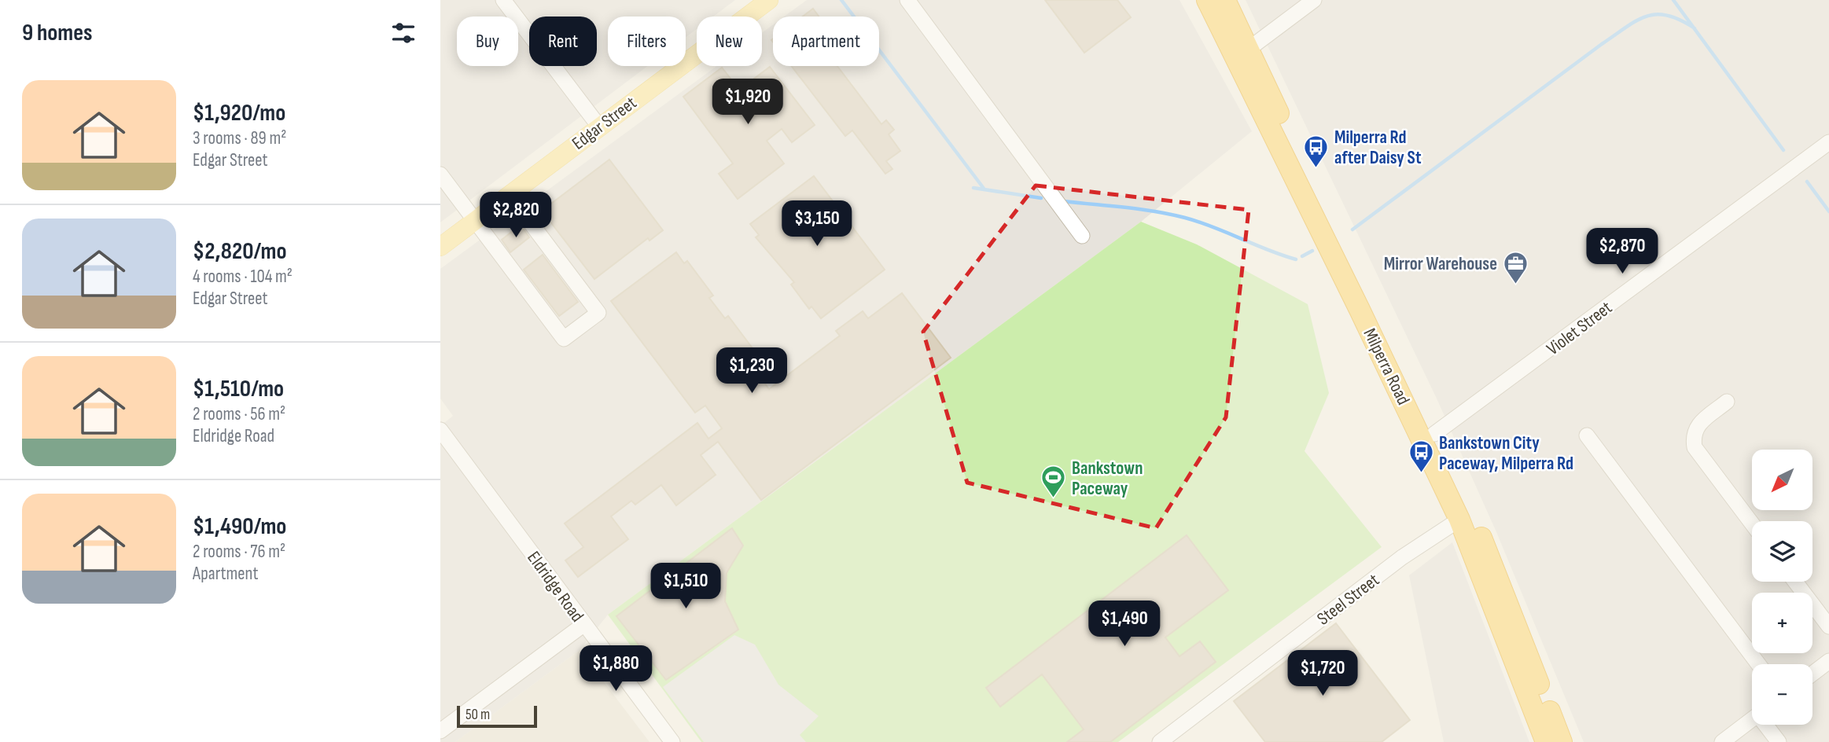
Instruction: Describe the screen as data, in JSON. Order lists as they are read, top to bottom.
{
  "streets": {
    "highway": ["Milperra Road"],
    "main road": ["Edgar Street"],
    "street": ["Violet Street", "Eldridge Road", "Steel Street"]
  },
  "crossings": [
    ["Violet Street", "Milperra Road"],
    ["Milperra Road", "Steel Street"]
  ],
  "places": {
    "bus stop": ["Milperra Rd after Daisy St", "Bankstown City Paceway, Milperra Rd"],
    "office": ["Mirror Warehouse"],
    "sports": ["Bankstown Paceway"]
  },
  "scale_bar": "50 m",
  "north": "bottom left",
  "page": {
    "heading": "9 homes",
    "chip": [
      "Buy",
      "Rent",
      "Filters",
      "New",
      "Apartment"
    ],
    "list": [
      {
        "name": "$1,920/mo",
        "note": "3 rooms · 89 m² · Edgar Street"
      },
      {
        "name": "$2,820/mo",
        "note": "4 rooms · 104 m² · Edgar Street"
      },
      {
        "name": "$1,510/mo",
        "note": "2 rooms · 56 m² · Eldridge Road"
      },
      {
        "name": "$1,490/mo",
        "note": "2 rooms · 76 m² · Apartment"
      }
    ],
    "price": [
      "$1,920",
      "$2,820",
      "$3,150",
      "$2,870",
      "$1,230",
      "$1,510",
      "$1,490",
      "$1,880",
      "$1,720"
    ],
    "map_buttons": ["+", "−"],
    "scale": "50 m"
  }
}
